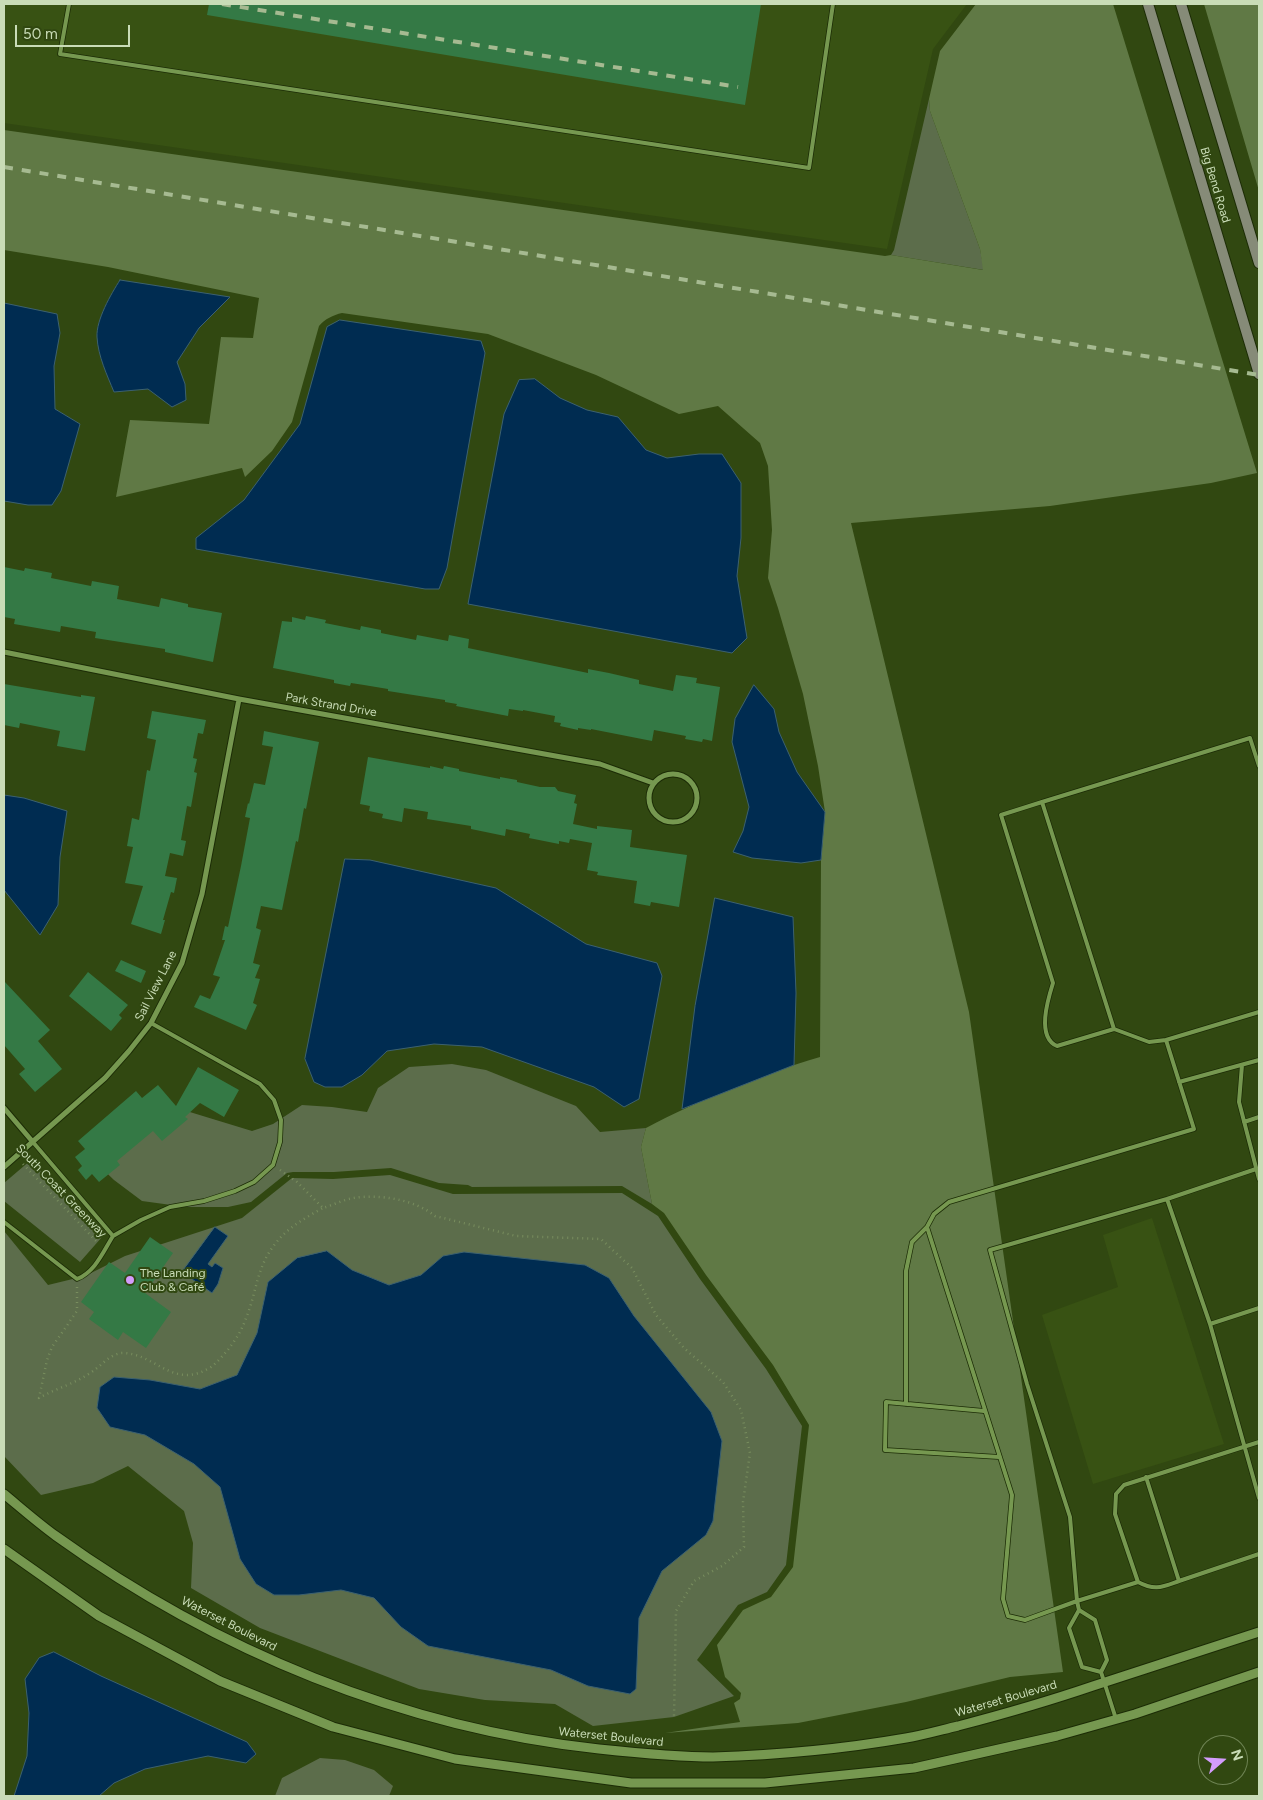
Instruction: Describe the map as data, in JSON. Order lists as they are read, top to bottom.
{
  "streets": {
    "main road": ["Big Bend Road"],
    "street": ["Park Strand Drive", "Sail View Lane", "Waterset Boulevard"],
    "path": ["South Coast Greenway"]
  },
  "crossings": [
    ["Park Strand Drive", "Sail View Lane"],
    ["Sail View Lane", "South Coast Greenway"]
  ],
  "places": ["The Landing Club & Café"],
  "scale_bar": "50 m",
  "north": "right"
}
